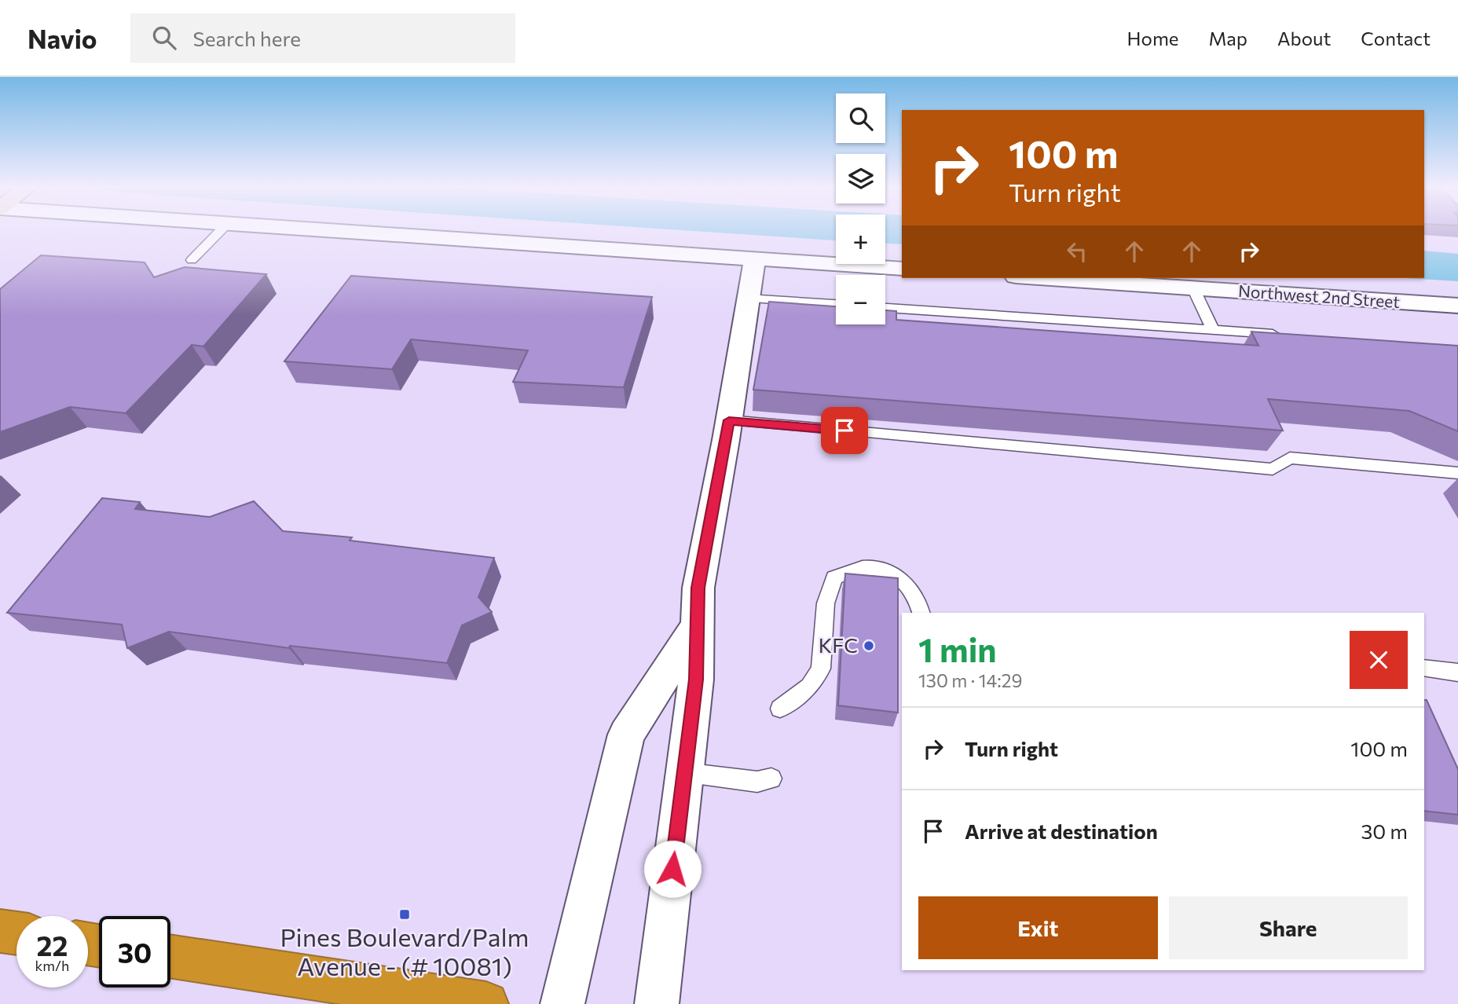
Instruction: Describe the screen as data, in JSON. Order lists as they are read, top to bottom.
{
  "streets": {
    "street": ["Northwest 2nd Street"]
  },
  "places": {
    "other": ["KFC"],
    "transit": ["Pines Boulevard/Palm Avenue - (# 10081)"]
  },
  "page": {
    "header": "Navio",
    "search": "Search here",
    "nav": [
      "Home",
      "Map",
      "About",
      "Contact"
    ],
    "map_buttons": ["+", "−"],
    "turn": ["100 m", "Turn right"],
    "heading": ["1 min", "130 m · 14:29"],
    "list": [
      {
        "name": "Turn right",
        "value": "100 m"
      },
      {
        "name": "Arrive at destination",
        "value": "30 m"
      }
    ],
    "buttons": ["Exit", "Share"],
    "speed": "22 km/h",
    "limit": "30"
  }
}
